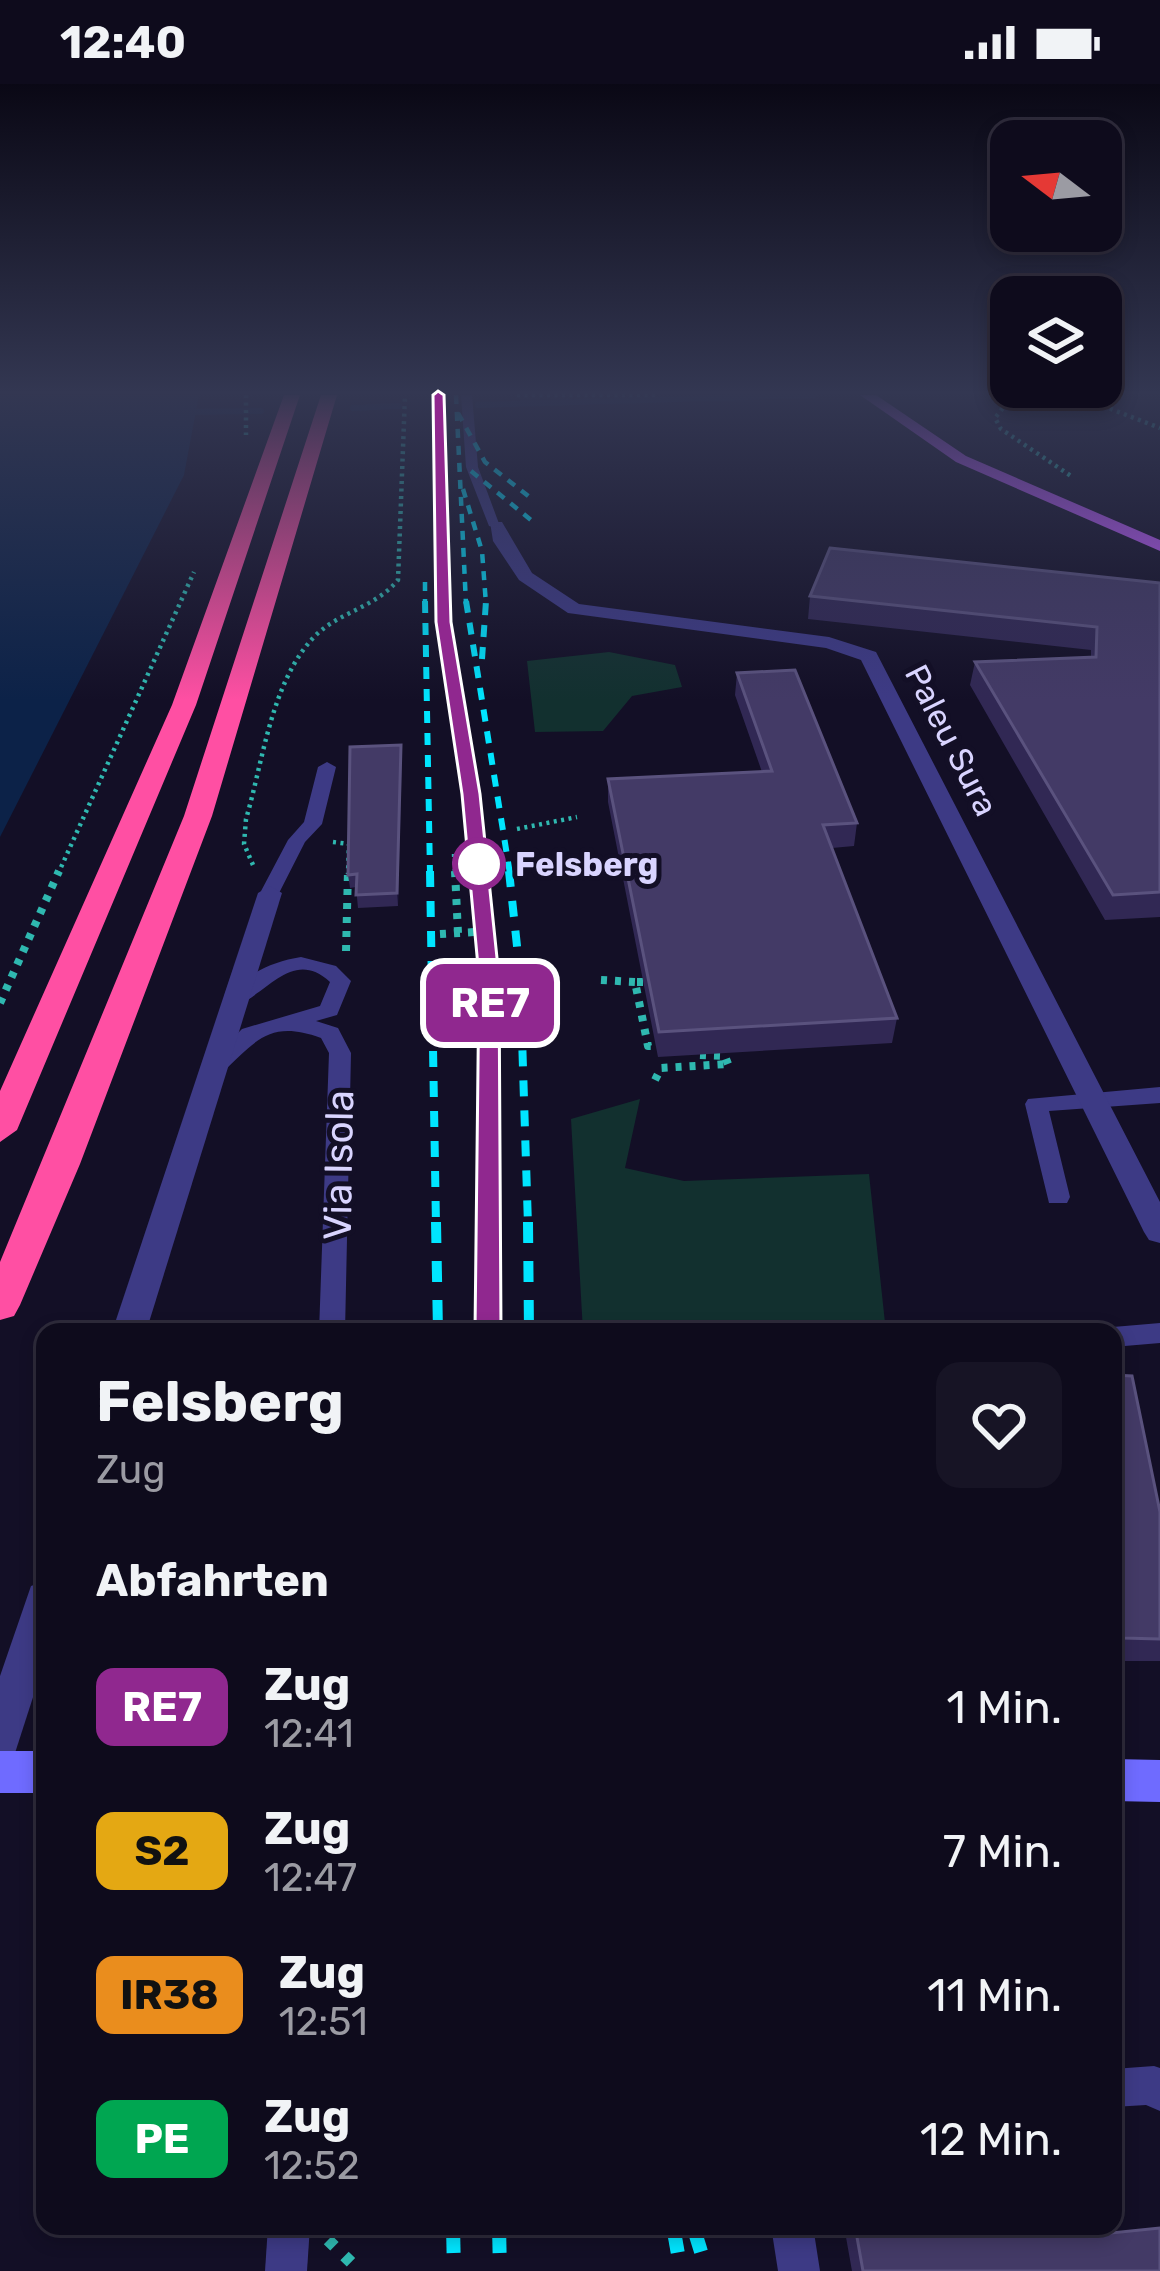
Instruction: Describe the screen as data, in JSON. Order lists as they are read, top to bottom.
{
  "streets": {
    "street": ["Paleu Sura"],
    "lane": ["Via Isola"]
  },
  "places": ["Felsberg"],
  "north": "left",
  "page": {
    "status": "12:40",
    "on_map": "RE7",
    "heading": [
      ["Felsberg", "Zug"],
      "Abfahrten"
    ],
    "list": [
      {
        "mark": "RE7",
        "name": "Zug",
        "note": "12:41",
        "value": "1 Min."
      },
      {
        "mark": "S2",
        "name": "Zug",
        "note": "12:47",
        "value": "7 Min."
      },
      {
        "mark": "IR38",
        "name": "Zug",
        "note": "12:51",
        "value": "11 Min."
      },
      {
        "mark": "PE",
        "name": "Zug",
        "note": "12:52",
        "value": "12 Min."
      }
    ]
  }
}
